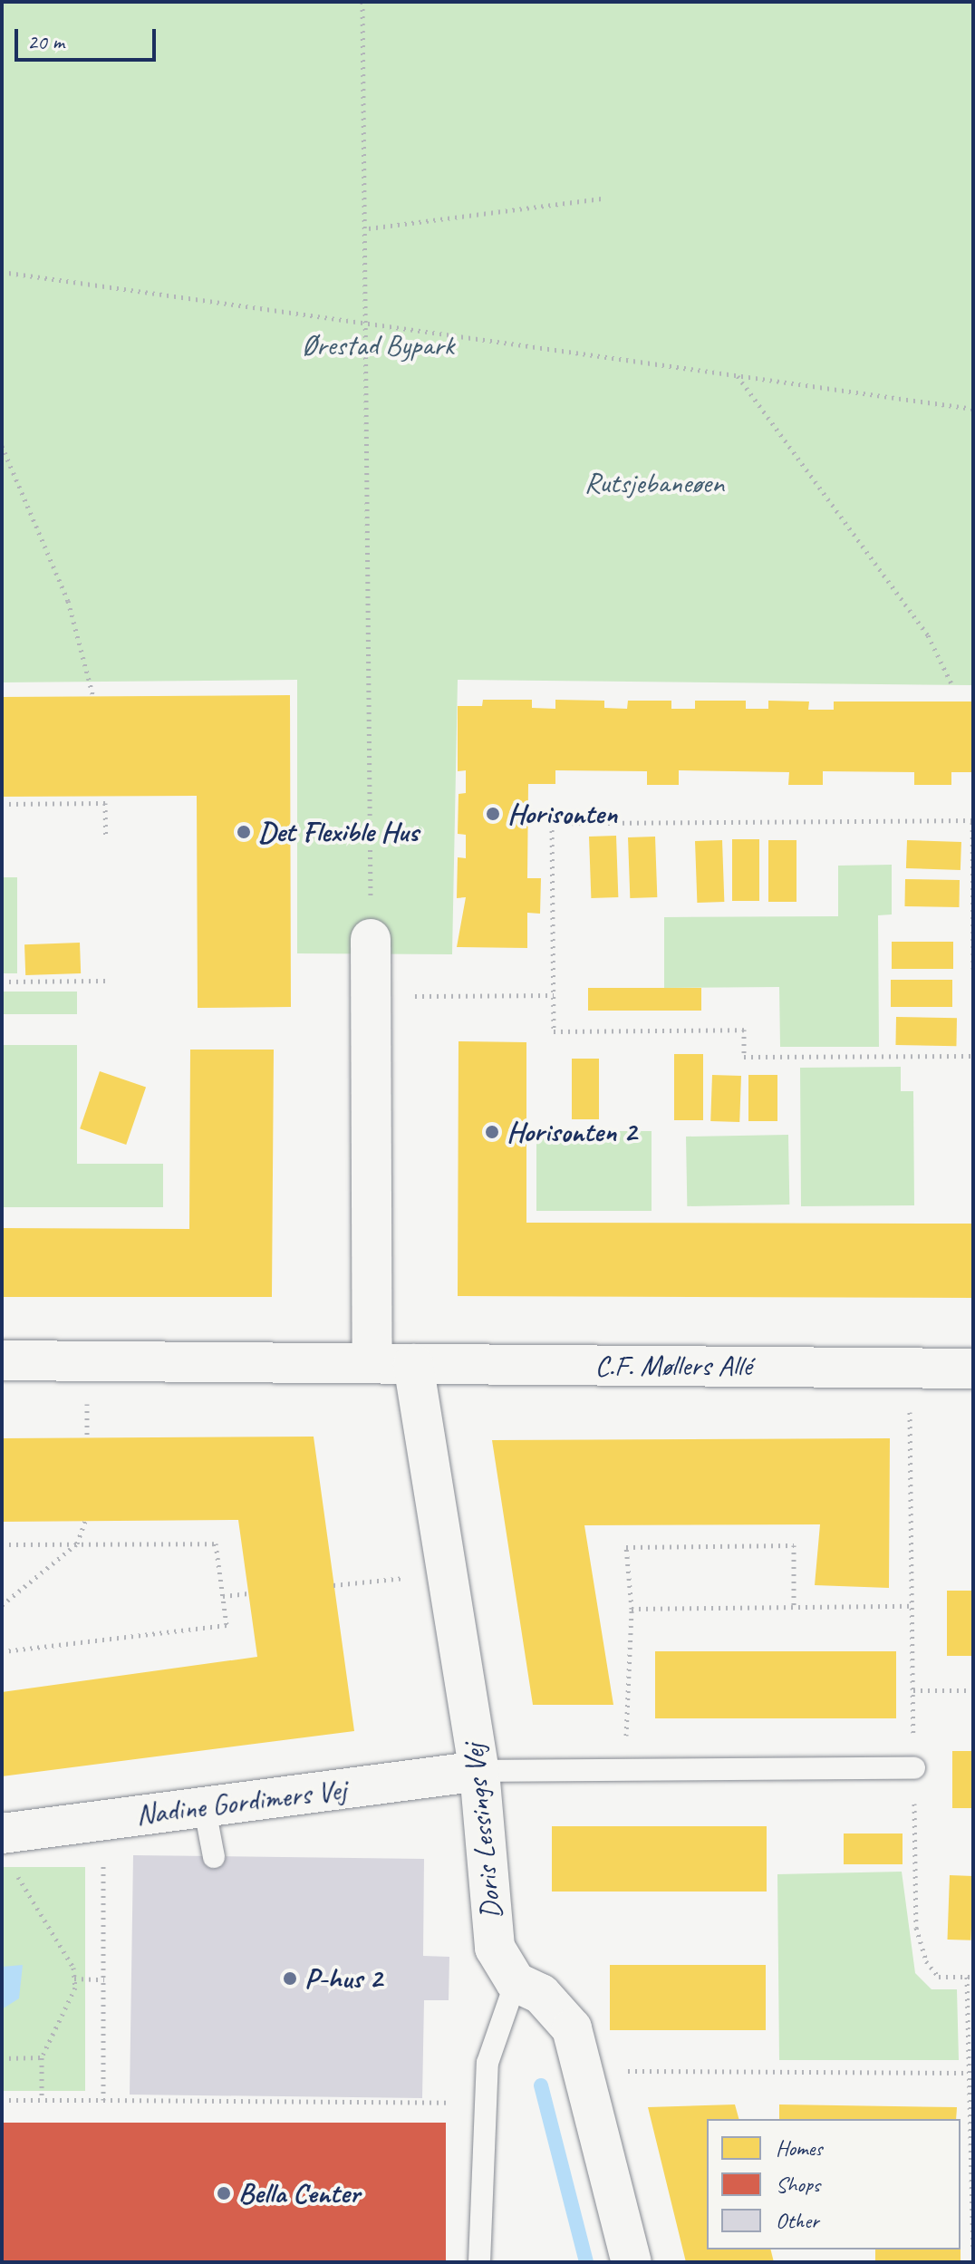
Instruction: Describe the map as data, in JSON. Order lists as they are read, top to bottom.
{
  "streets": {
    "street": ["C.F. Møllers Allé", "Nadine Gordimers Vej", "Doris Lessings Vej"]
  },
  "crossings": [
    ["C.F. Møllers Allé", "Doris Lessings Vej"],
    ["Nadine Gordimers Vej", "Doris Lessings Vej"]
  ],
  "parks": ["Ørestad Bypark", "Rutsjebaneøen"],
  "places": [
    "Horisonten",
    "Det Flexible Hus",
    "Horisonten 2",
    "P-hus 2",
    "Bella Center"
  ],
  "legend": ["Homes", "Shops", "Other"],
  "scale_bar": "20 m"
}
